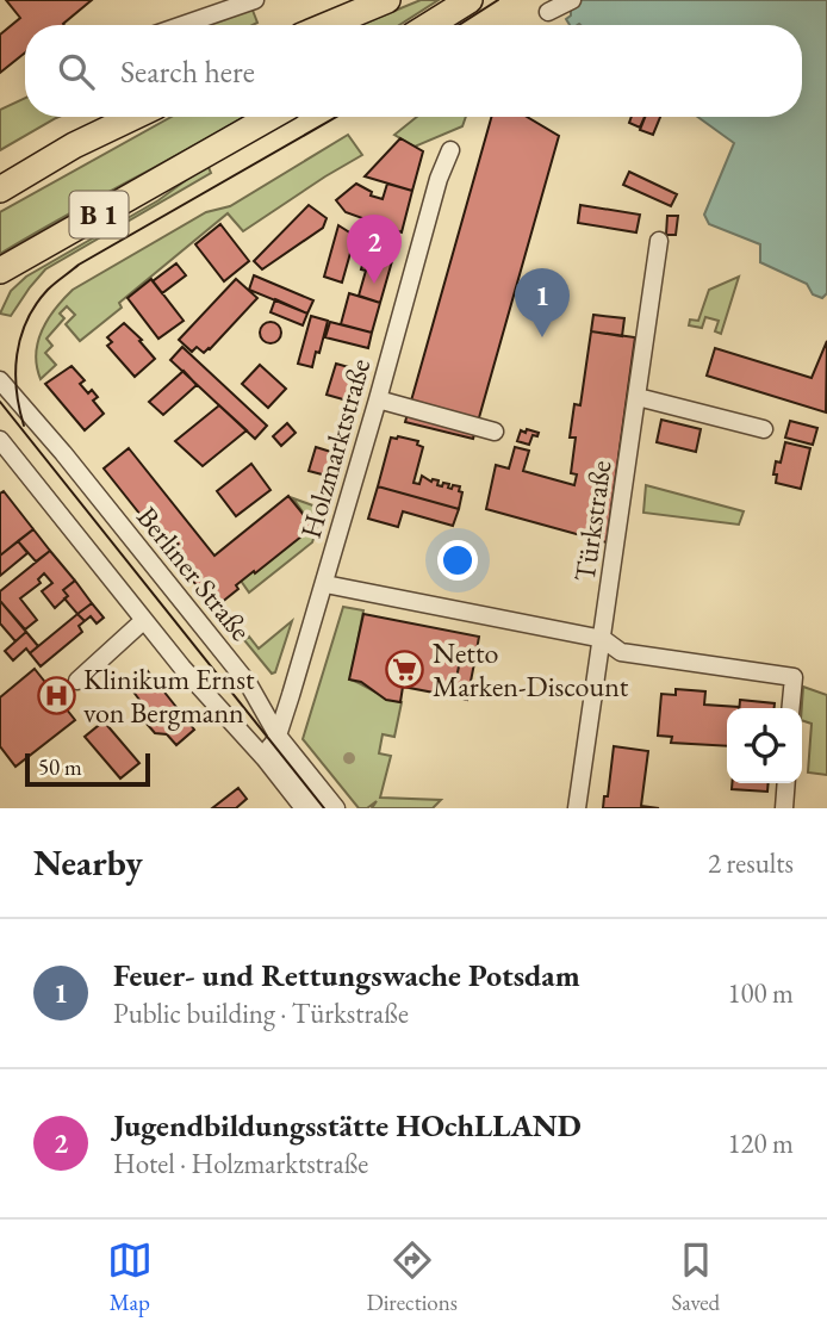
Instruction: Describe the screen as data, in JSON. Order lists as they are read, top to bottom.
{
  "streets": {
    "highway": ["B 1"],
    "street": ["Holzmarktstraße", "Türkstraße", "Berliner Straße"]
  },
  "crossings": [
    ["Holzmarktstraße", "Berliner Straße"]
  ],
  "places": {
    "supermarket": ["Netto Marken-Discount"],
    "hospital": ["Klinikum Ernst von Bergmann"]
  },
  "scale_bar": "50 m",
  "page": {
    "search": "Search here",
    "pins": ["2", "1"],
    "scale": "50 m",
    "heading": ["Nearby", "2 results"],
    "list": [
      {
        "mark": "1",
        "name": "Feuer- und Rettungswache Potsdam",
        "note": "Public building · Türkstraße",
        "value": "100 m"
      },
      {
        "mark": "2",
        "name": "Jugendbildungsstätte HOchLLAND",
        "note": "Hotel · Holzmarktstraße",
        "value": "120 m"
      }
    ],
    "nav": ["Map", "Directions", "Saved"]
  }
}
